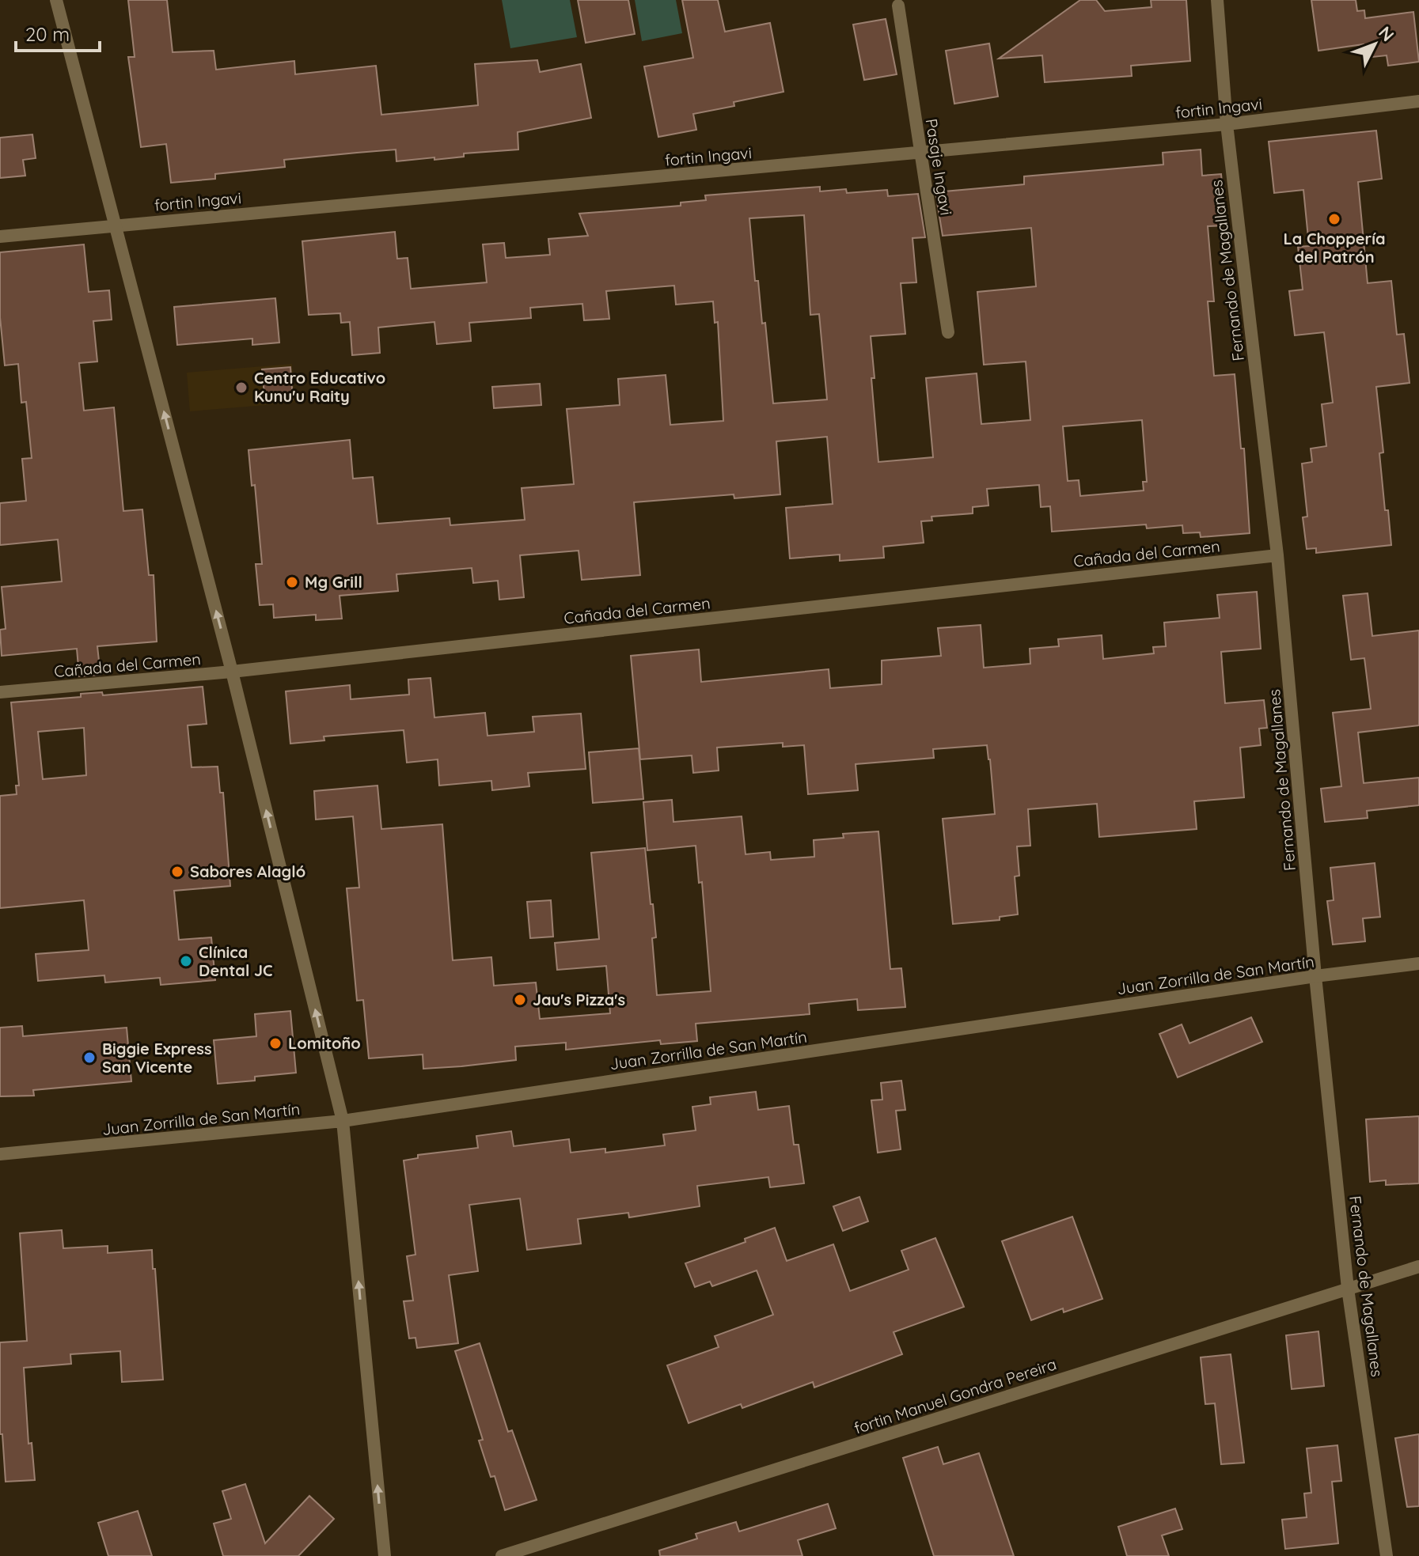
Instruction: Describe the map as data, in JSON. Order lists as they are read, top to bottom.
{
  "streets": {
    "street": [
      "fortin Ingavi",
      "Pasaje Ingavi",
      "Fernando de Magallanes",
      "Cañada del Carmen",
      "Juan Zorrilla de San Martín",
      "fortin Manuel Gondra Pereira"
    ]
  },
  "crossings": [
    ["fortin Ingavi", "Pasaje Ingavi"],
    ["fortin Ingavi", "Fernando de Magallanes"],
    ["Fernando de Magallanes", "Cañada del Carmen"],
    ["Fernando de Magallanes", "Juan Zorrilla de San Martín"],
    ["Fernando de Magallanes", "fortin Manuel Gondra Pereira"]
  ],
  "places": [
    "La Choppería del Patrón",
    "Centro Educativo Kunu'u Raity",
    "Mg Grill",
    "Sabores Alagló",
    "Clínica Dental JC",
    "Jau's Pizza's",
    "Lomitoño",
    "Biggie Express San Vicente"
  ],
  "scale_bar": "20 m",
  "north": "top right"
}
